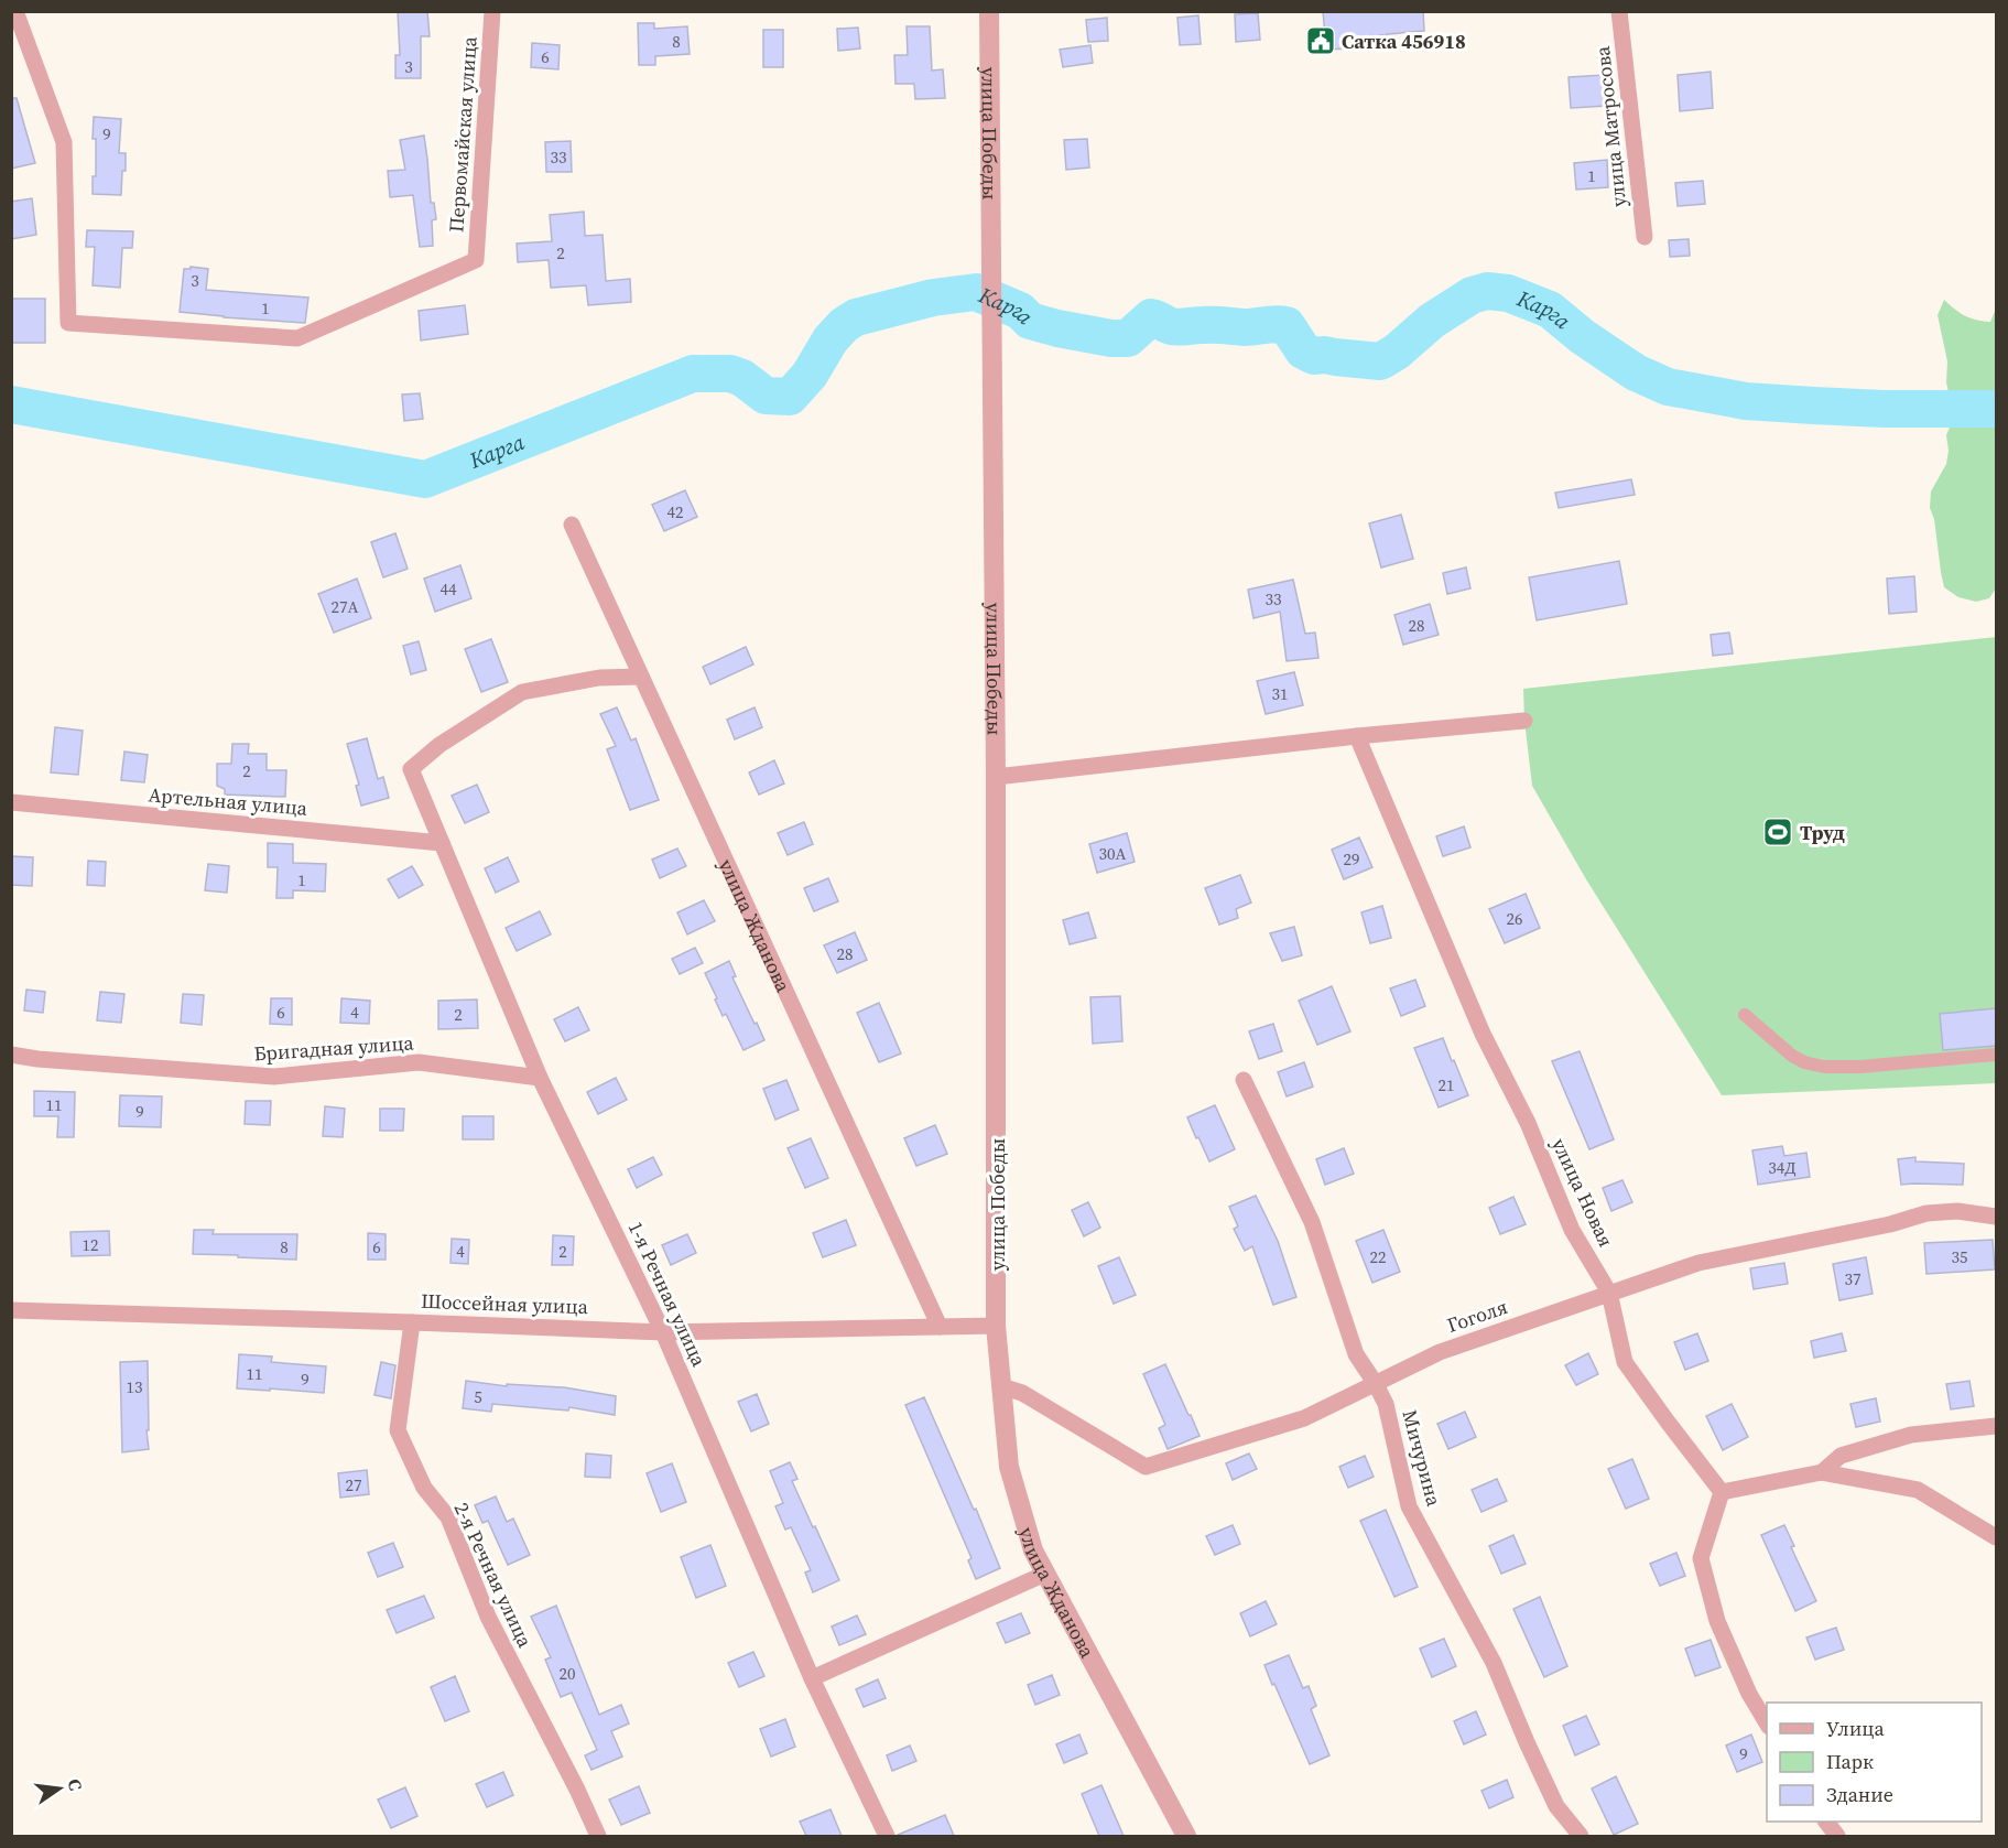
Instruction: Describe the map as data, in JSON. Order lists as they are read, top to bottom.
{
  "streets": {
    "street": [
      "улица Матросова",
      "улица Победы",
      "Первомайская улица",
      "Артельная улица",
      "улица Жданова",
      "Бригадная улица",
      "улица Новая",
      "1-я Речная улица",
      "Шоссейная улица",
      "Гоголя",
      "Мичурина",
      "2-я Речная улица"
    ]
  },
  "crossings": [
    ["улица Победы", "улица Жданова"],
    ["улица Победы", "Шоссейная улица"],
    ["Артельная улица", "1-я Речная улица"],
    ["улица Жданова", "1-я Речная улица"],
    ["улица Жданова", "Шоссейная улица"],
    ["улица Жданова", "Гоголя"],
    ["Бригадная улица", "1-я Речная улица"],
    ["улица Новая", "Гоголя"],
    ["1-я Речная улица", "Шоссейная улица"],
    ["Шоссейная улица", "2-я Речная улица"],
    ["Гоголя", "Мичурина"]
  ],
  "water": ["Карга"],
  "places": {
    "public building": ["Сатка 456918"],
    "sports": ["Труд"]
  },
  "house_numbers": [
    "8",
    "6",
    "3",
    "9",
    "33",
    "1",
    "2",
    "3",
    "1",
    "42",
    "44",
    "33",
    "27А",
    "28",
    "31",
    "2",
    "30А",
    "29",
    "1",
    "26",
    "28",
    "6",
    "4",
    "2",
    "21",
    "11",
    "9",
    "34Д",
    "12",
    "8",
    "6",
    "4",
    "2",
    "22",
    "35",
    "37",
    "11",
    "9",
    "13",
    "5",
    "27",
    "20",
    "9"
  ],
  "legend": ["Улица", "Парк", "Здание"],
  "north": "right"
}
